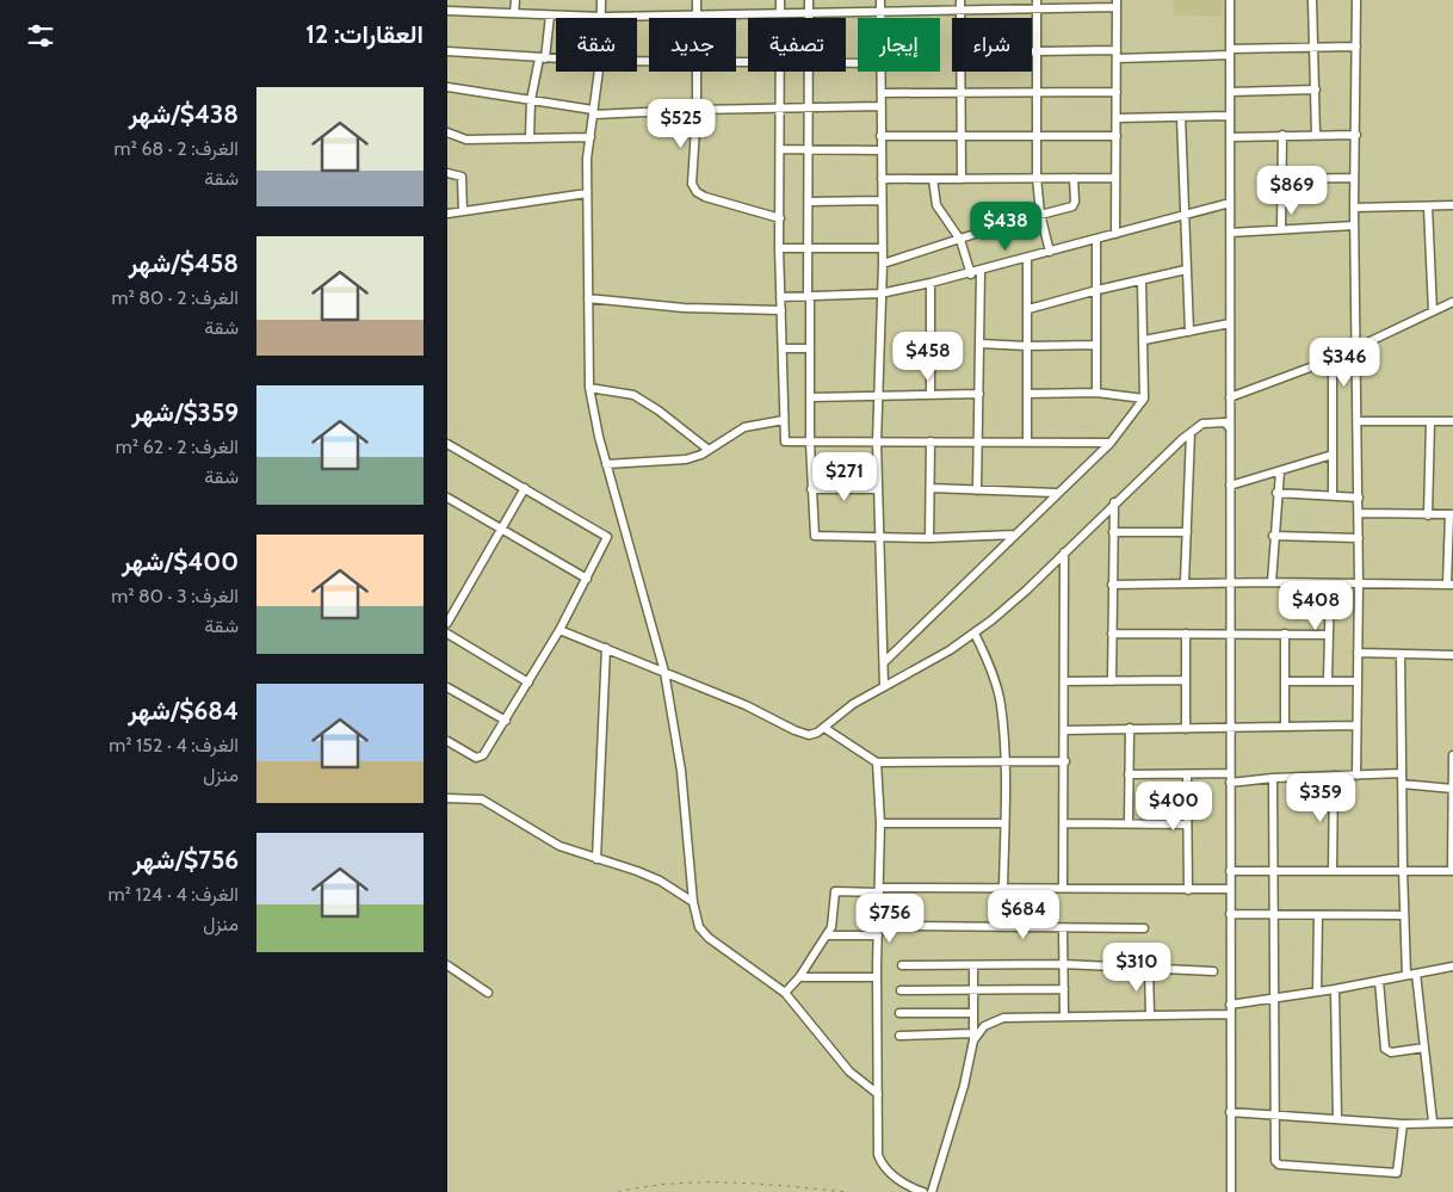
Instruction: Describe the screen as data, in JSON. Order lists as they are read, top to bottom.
{
  "page": {
    "heading": "العقارات: 12",
    "chip": [
      "شراء",
      "إيجار",
      "تصفية",
      "جديد",
      "شقة"
    ],
    "list": [
      {
        "name": "$438/شهر",
        "note": "الغرف: 2 · 68 m² · شقة"
      },
      {
        "name": "$458/شهر",
        "note": "الغرف: 2 · 80 m² · شقة"
      },
      {
        "name": "$359/شهر",
        "note": "الغرف: 2 · 62 m² · شقة"
      },
      {
        "name": "$400/شهر",
        "note": "الغرف: 3 · 80 m² · شقة"
      },
      {
        "name": "$684/شهر",
        "note": "الغرف: 4 · 152 m² · منزل"
      },
      {
        "name": "$756/شهر",
        "note": "الغرف: 4 · 124 m² · منزل"
      }
    ],
    "price": [
      "$525",
      "$869",
      "$438",
      "$458",
      "$346",
      "$271",
      "$408",
      "$359",
      "$400",
      "$684",
      "$756",
      "$310"
    ]
  }
}
